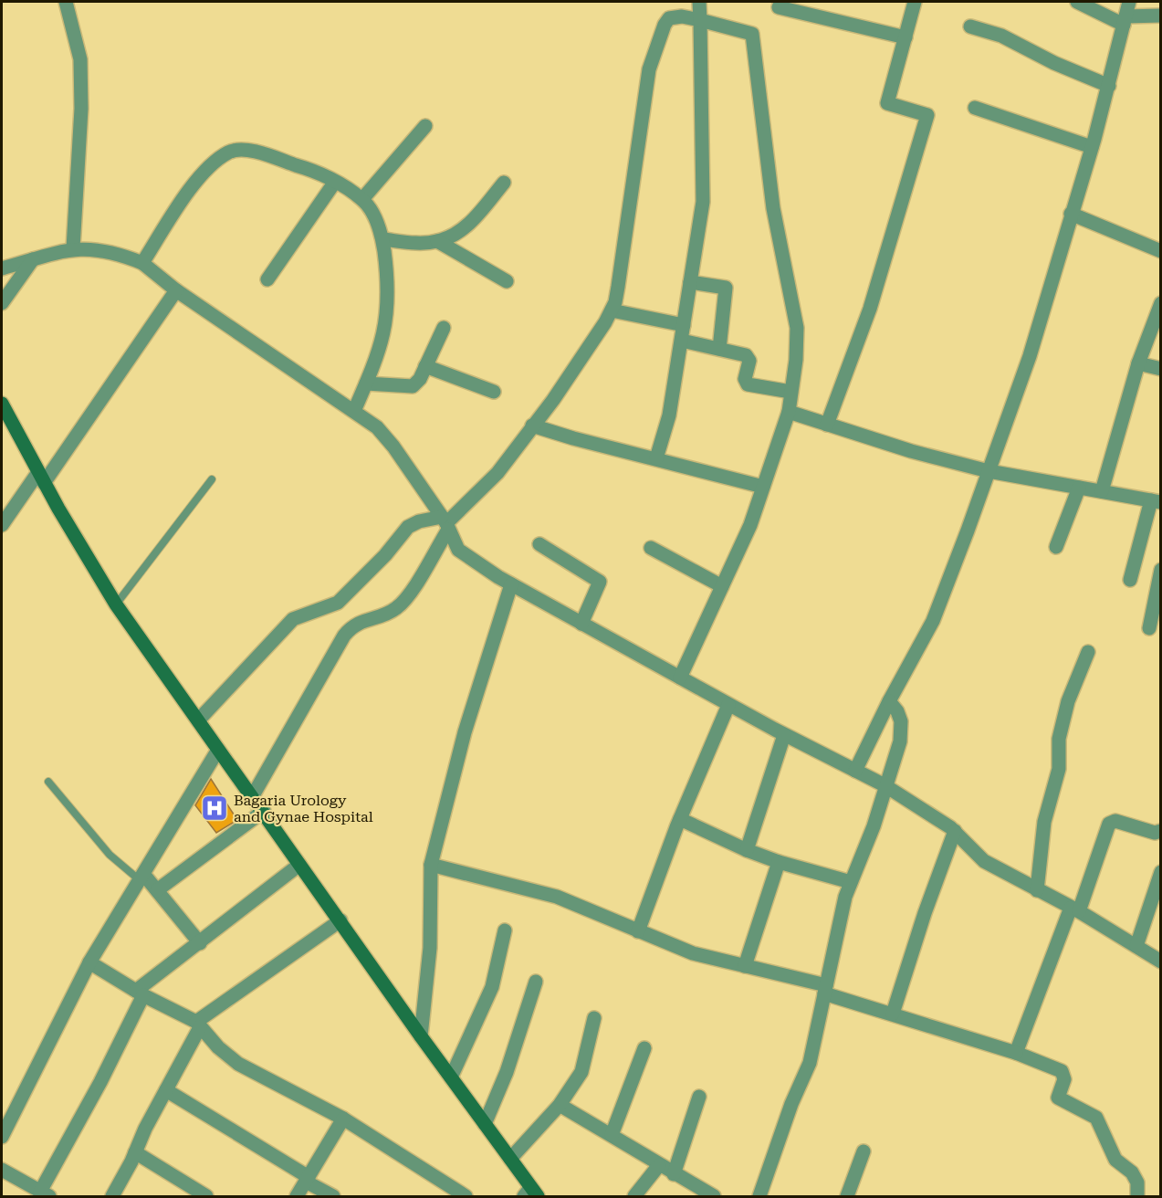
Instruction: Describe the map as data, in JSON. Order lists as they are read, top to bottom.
{
  "places": {
    "hospital": ["Bagaria Urology and Gynae Hospital"]
  }
}
